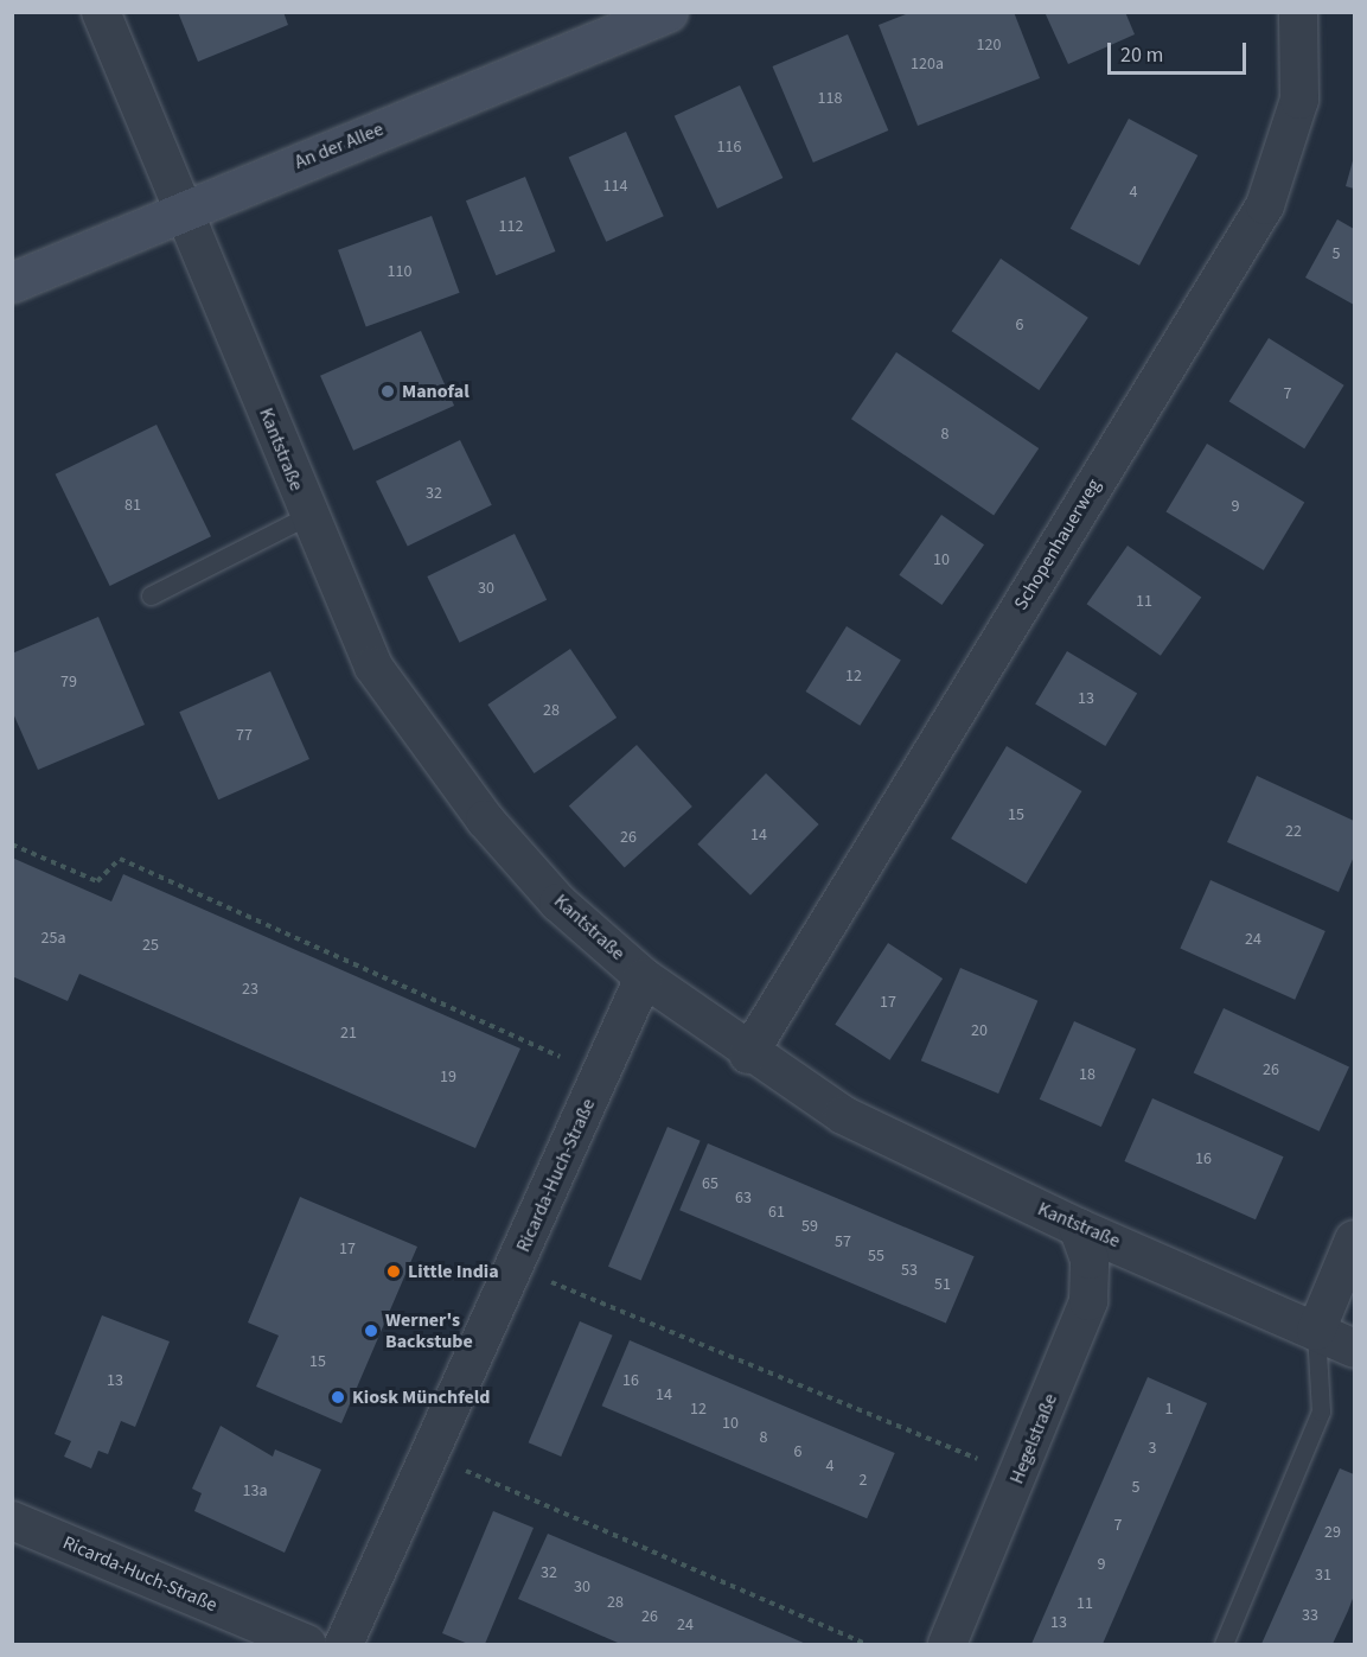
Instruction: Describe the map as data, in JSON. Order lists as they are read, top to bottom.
{
  "streets": {
    "main road": ["An der Allee"],
    "street": [
      "Kantstraße",
      "Schopenhauerweg",
      "Ricarda-Huch-Straße",
      "Hegelstraße"
    ]
  },
  "crossings": [
    ["An der Allee", "Kantstraße"],
    ["Kantstraße", "Schopenhauerweg"],
    ["Kantstraße", "Ricarda-Huch-Straße"],
    ["Kantstraße", "Hegelstraße"]
  ],
  "places": [
    "Manofal",
    "Little India",
    "Werner's Backstube",
    "Kiosk Münchfeld"
  ],
  "house_numbers": [
    "120",
    "120a",
    "118",
    "116",
    "114",
    "4",
    "112",
    "5",
    "110",
    "6",
    "7",
    "8",
    "32",
    "81",
    "9",
    "10",
    "30",
    "11",
    "12",
    "79",
    "13",
    "28",
    "77",
    "15",
    "22",
    "14",
    "26",
    "25a",
    "24",
    "25",
    "23",
    "17",
    "20",
    "21",
    "26",
    "18",
    "19",
    "16",
    "65",
    "63",
    "61",
    "59",
    "57",
    "17",
    "55",
    "53",
    "51",
    "15",
    "13",
    "16",
    "14",
    "12",
    "1",
    "10",
    "8",
    "3",
    "6",
    "4",
    "2",
    "5",
    "13a",
    "7",
    "29",
    "9",
    "32",
    "31",
    "30",
    "28",
    "11",
    "33",
    "26",
    "13",
    "24"
  ],
  "scale_bar": "20 m"
}
